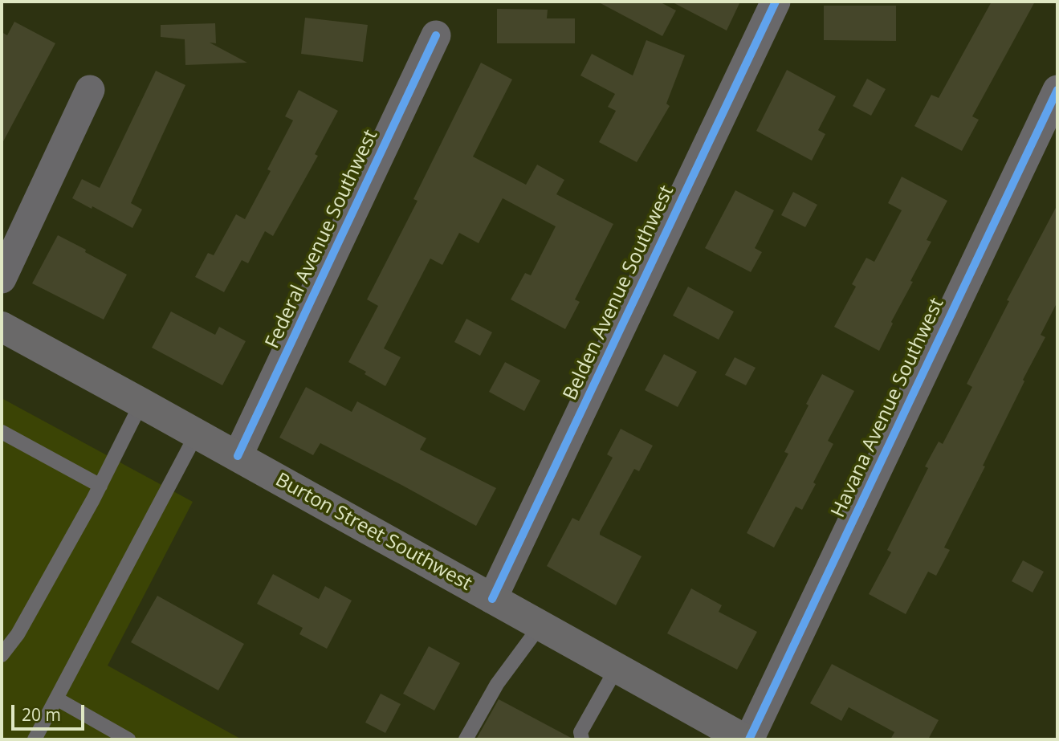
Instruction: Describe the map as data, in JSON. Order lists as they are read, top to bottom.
{
  "streets": {
    "main road": ["Burton Street Southwest"],
    "street": ["Federal Avenue Southwest", "Belden Avenue Southwest", "Havana Avenue Southwest"]
  },
  "crossings": [
    ["Federal Avenue Southwest", "Burton Street Southwest"],
    ["Belden Avenue Southwest", "Burton Street Southwest"]
  ],
  "scale_bar": "20 m"
}
